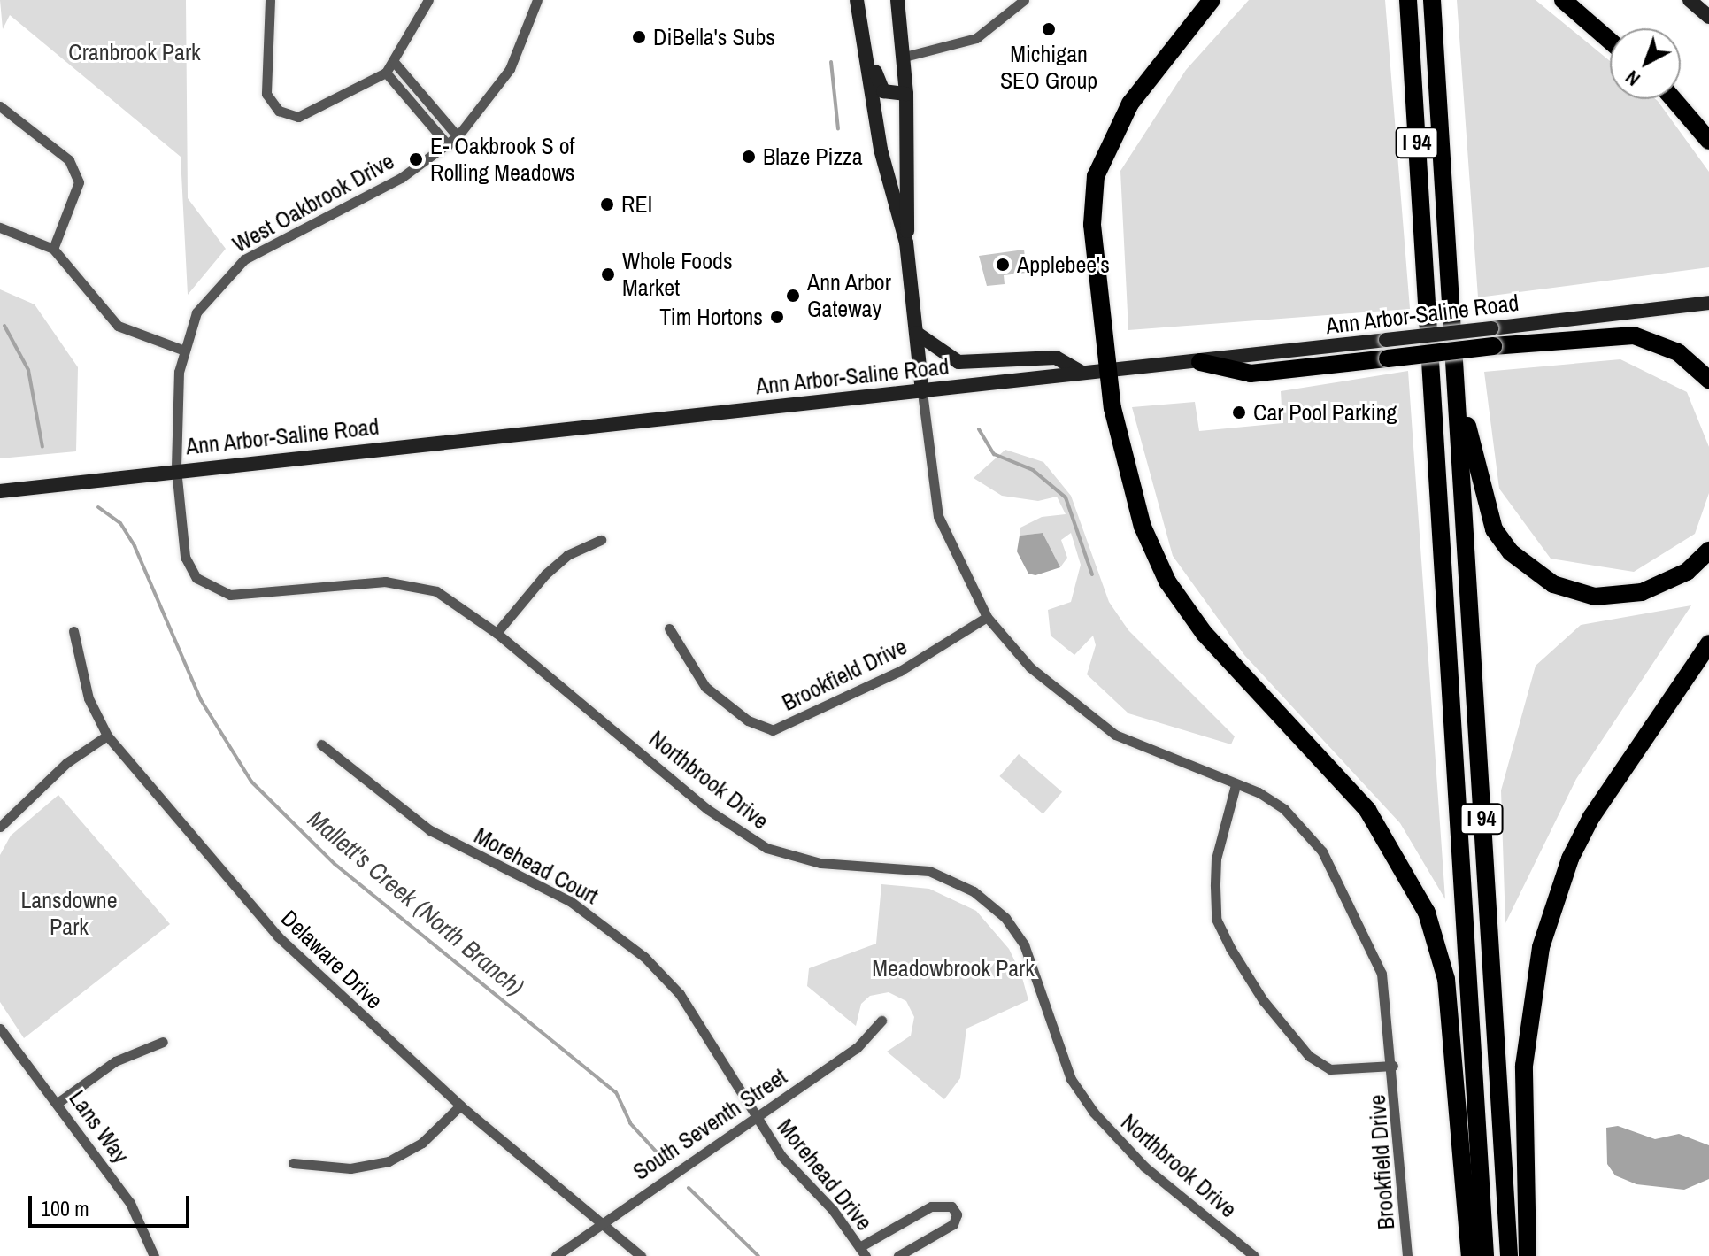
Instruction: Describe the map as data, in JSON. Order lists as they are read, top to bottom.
{
  "streets": {
    "highway": ["I 94"],
    "main road": ["Ann Arbor-Saline Road"],
    "street": [
      "West Oakbrook Drive",
      "Brookfield Drive",
      "Northbrook Drive",
      "Morehead Court",
      "Delaware Drive",
      "South Seventh Street",
      "Lans Way",
      "Morehead Drive"
    ]
  },
  "crossings": [
    ["West Oakbrook Drive", "Ann Arbor-Saline Road"],
    ["West Oakbrook Drive", "Northbrook Drive"],
    ["Ann Arbor-Saline Road", "Brookfield Drive"],
    ["Ann Arbor-Saline Road", "Northbrook Drive"],
    ["Morehead Court", "South Seventh Street"],
    ["Morehead Court", "Morehead Drive"],
    ["Delaware Drive", "South Seventh Street"],
    ["South Seventh Street", "Morehead Drive"]
  ],
  "water": ["Mallett's Creek (North Branch)"],
  "parks": ["Cranbrook Park", "Lansdowne Park", "Meadowbrook Park"],
  "places": [
    "Michigan SEO Group",
    "DiBella's Subs",
    "Blaze Pizza",
    "E- Oakbrook S of Rolling Meadows",
    "REI",
    "Applebee's",
    "Whole Foods Market",
    "Ann Arbor Gateway",
    "Tim Hortons",
    "Car Pool Parking"
  ],
  "scale_bar": "100 m",
  "north": "bottom left"
}
